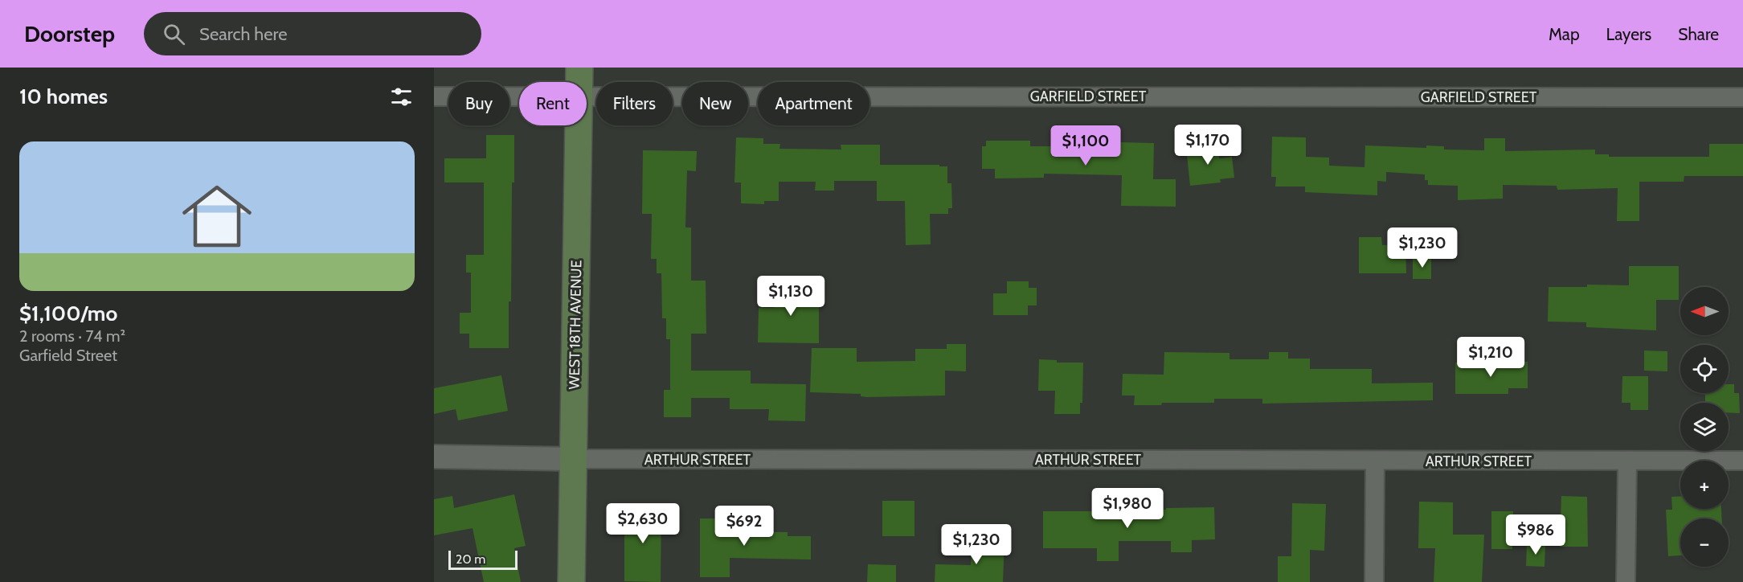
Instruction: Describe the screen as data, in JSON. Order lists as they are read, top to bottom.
{
  "streets": {
    "main road": ["WEST 18TH AVENUE"],
    "street": ["GARFIELD STREET", "ARTHUR STREET"]
  },
  "crossings": [
    ["WEST 18TH AVENUE", "ARTHUR STREET"]
  ],
  "scale_bar": "20 m",
  "north": "left",
  "page": {
    "header": "Doorstep",
    "search": "Search here",
    "nav": ["Map", "Layers", "Share"],
    "heading": "10 homes",
    "chip": [
      "Buy",
      "Rent",
      "Filters",
      "New",
      "Apartment"
    ],
    "price": [
      "$1,170",
      "$1,100",
      "$1,230",
      "$1,130",
      "$1,210",
      "$1,980",
      "$2,630",
      "$692",
      "$986",
      "$1,230"
    ],
    "list": [
      {
        "name": "$1,100/mo",
        "note": "2 rooms · 74 m² · Garfield Street"
      }
    ],
    "map_buttons": ["+", "−"],
    "scale": "20 m"
  }
}
